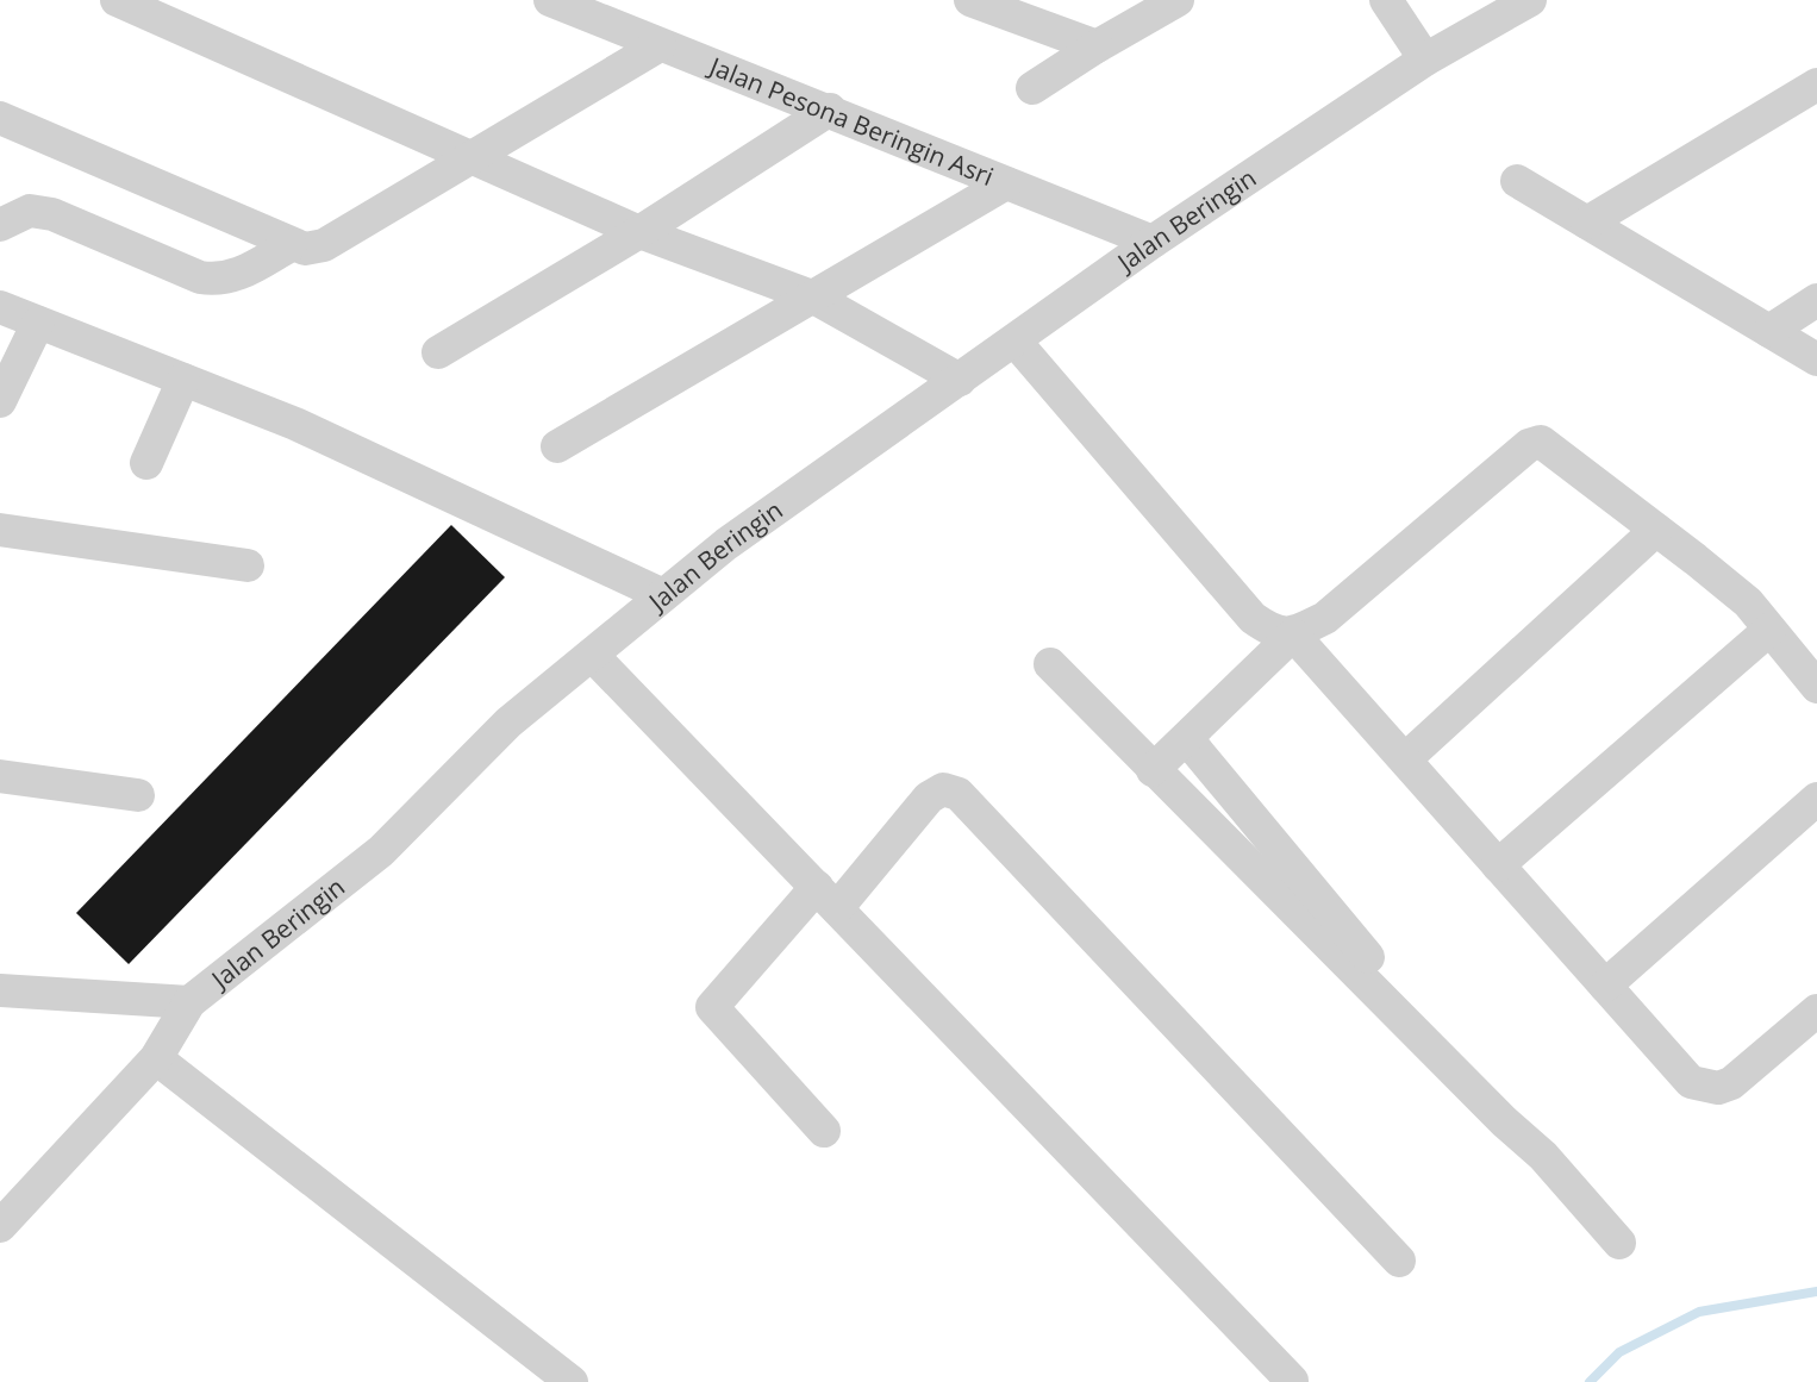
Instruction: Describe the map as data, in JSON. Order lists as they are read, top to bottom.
{
  "streets": {
    "street": ["Jalan Pesona Beringin Asri", "Jalan Beringin"]
  },
  "crossings": [
    ["Jalan Pesona Beringin Asri", "Jalan Beringin"]
  ]
}
